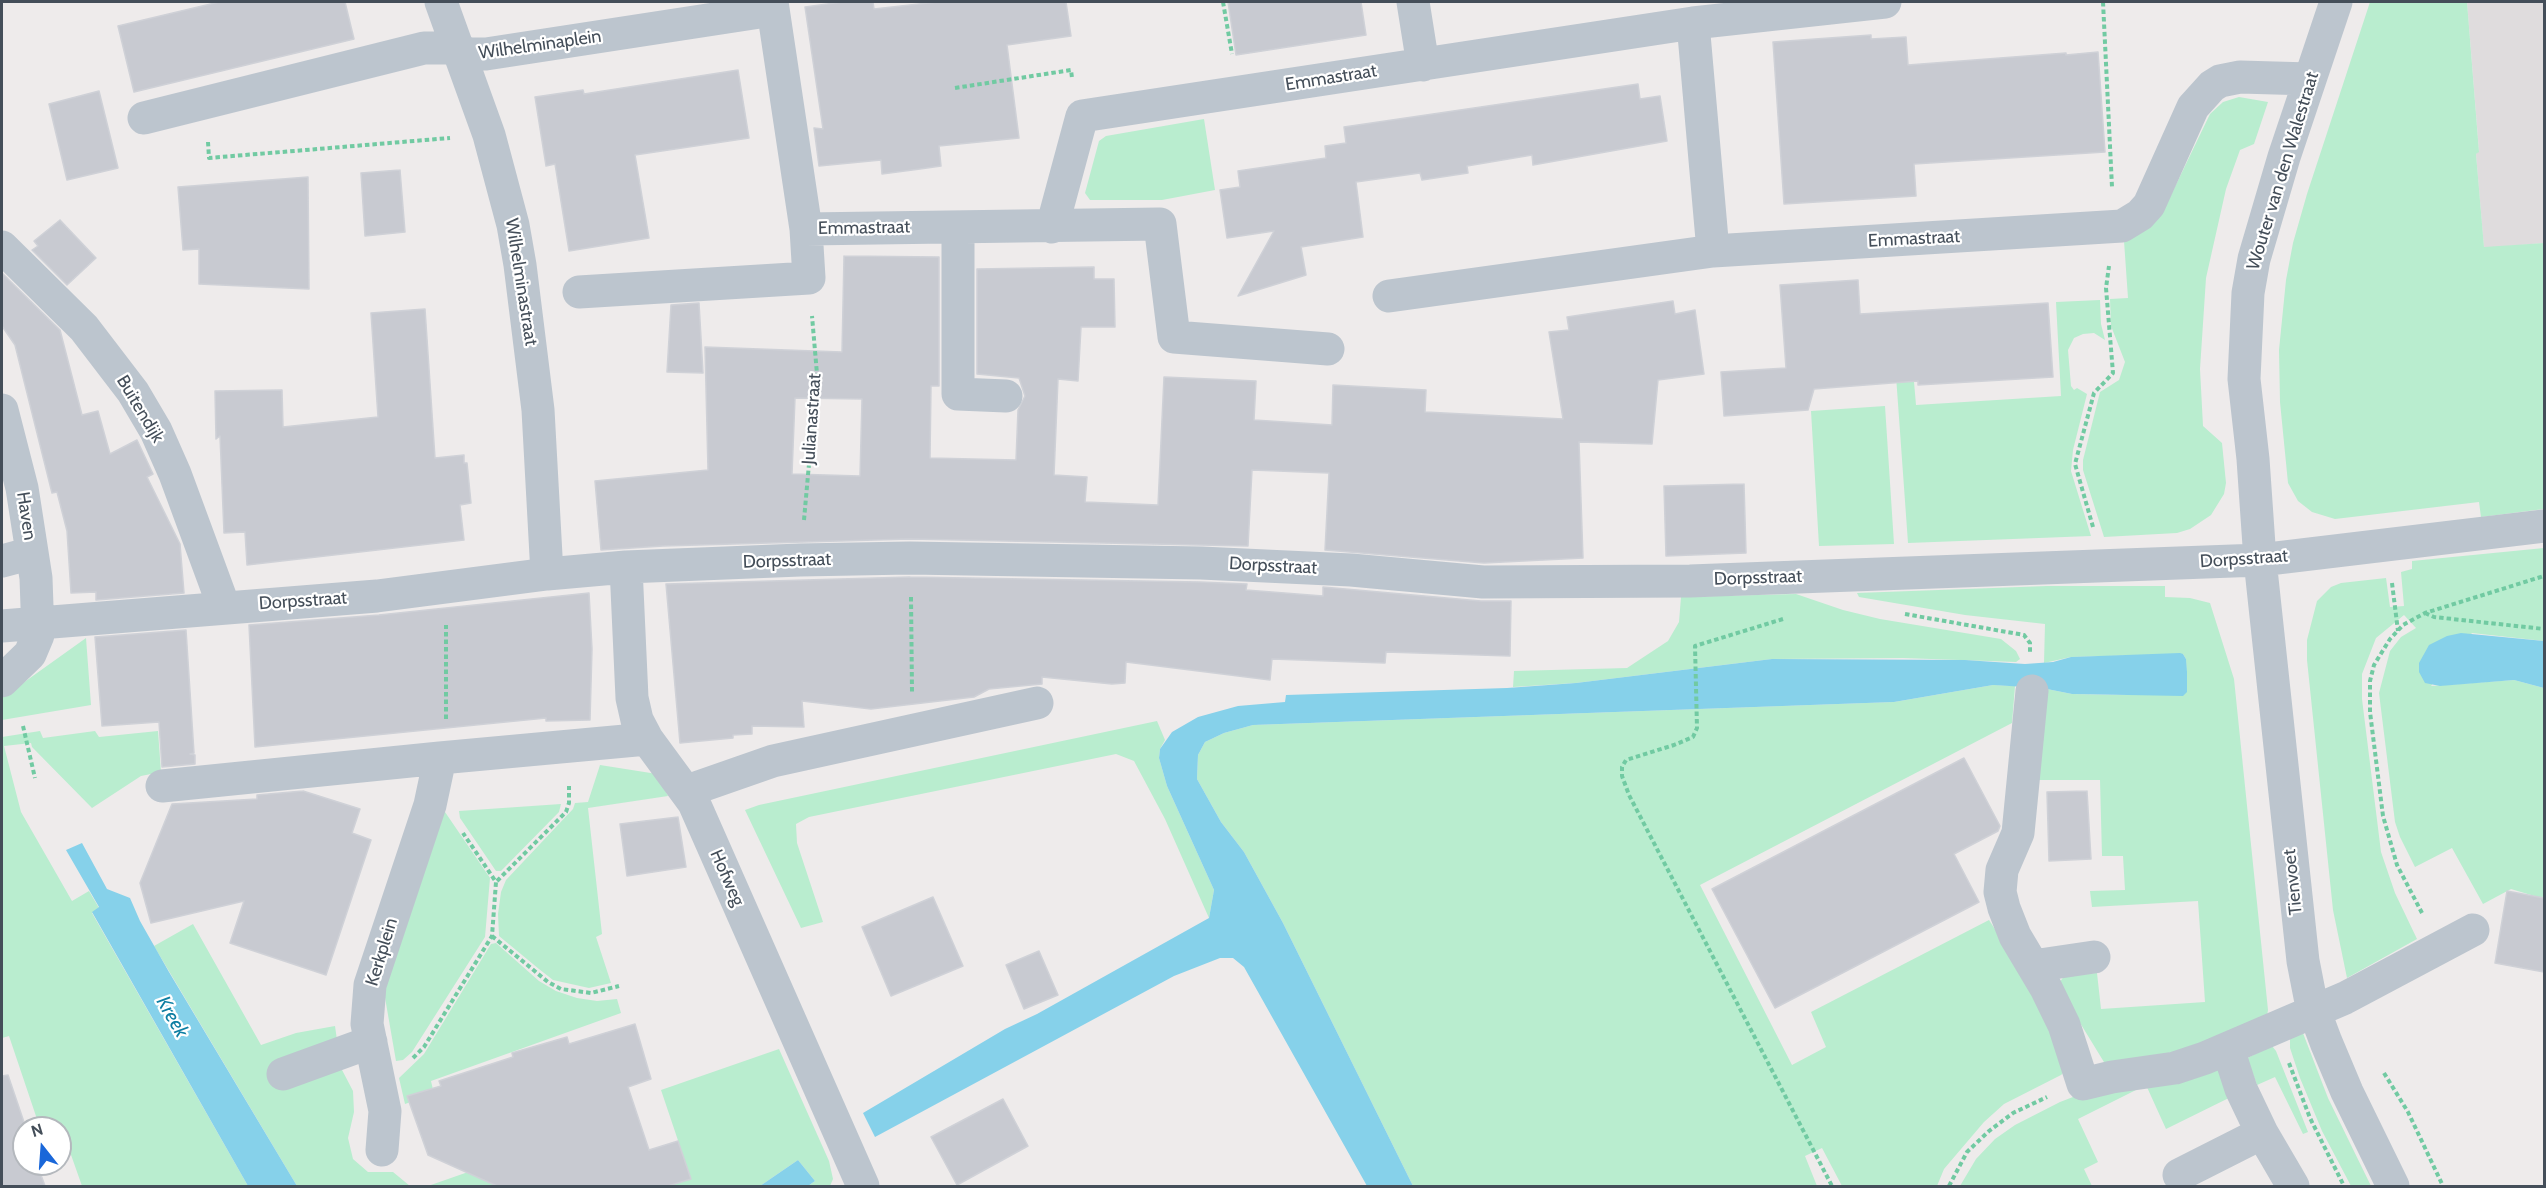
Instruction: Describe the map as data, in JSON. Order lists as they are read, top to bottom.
{
  "streets": {
    "street": [
      "Wilhelminaplein",
      "Emmastraat",
      "Wouter van den Walestraat",
      "Wilhelminastraat",
      "Buitendijk",
      "Haven",
      "Dorpsstraat",
      "Hofweg",
      "Tienvoet",
      "Kerkplein"
    ],
    "path": ["Julianastraat"]
  },
  "crossings": [
    ["Wilhelminaplein", "Wilhelminastraat"],
    ["Emmastraat", "Wouter van den Walestraat"],
    ["Wouter van den Walestraat", "Dorpsstraat"],
    ["Wouter van den Walestraat", "Tienvoet"],
    ["Wilhelminastraat", "Dorpsstraat"],
    ["Buitendijk", "Dorpsstraat"],
    ["Julianastraat", "Dorpsstraat"],
    ["Haven", "Dorpsstraat"],
    ["Dorpsstraat", "Hofweg"],
    ["Dorpsstraat", "Tienvoet"]
  ],
  "water": ["Kreek"],
  "north": "top"
}
